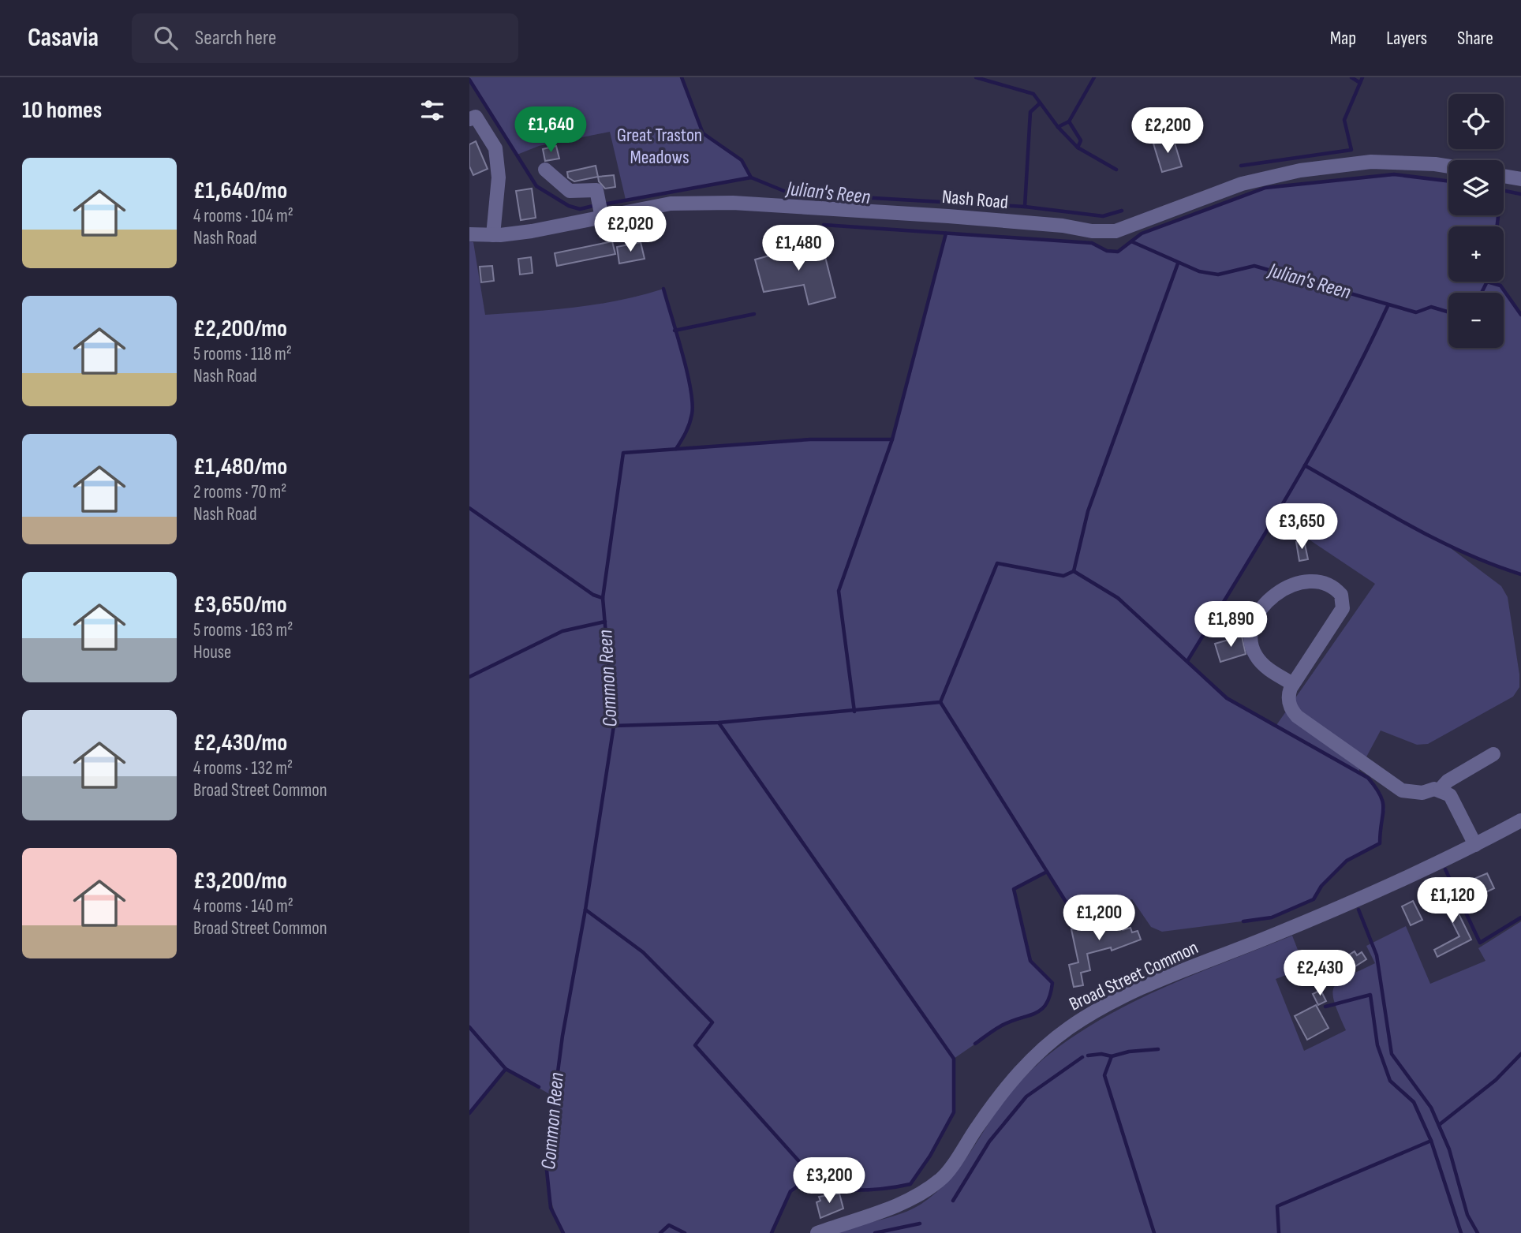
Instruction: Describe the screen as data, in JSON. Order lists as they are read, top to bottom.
{
  "streets": {
    "street": ["Nash Road", "Broad Street Common"]
  },
  "water": ["Julian's Reen", "Common Reen"],
  "parks": ["Great Traston Meadows"],
  "page": {
    "header": "Casavia",
    "search": "Search here",
    "nav": ["Map", "Layers", "Share"],
    "heading": "10 homes",
    "map_buttons": ["+", "−"],
    "price": [
      "£1,640",
      "£2,200",
      "£2,020",
      "£1,480",
      "£3,650",
      "£1,890",
      "£1,120",
      "£1,200",
      "£2,430",
      "£3,200"
    ],
    "list": [
      {
        "name": "£1,640/mo",
        "note": "4 rooms · 104 m² · Nash Road"
      },
      {
        "name": "£2,200/mo",
        "note": "5 rooms · 118 m² · Nash Road"
      },
      {
        "name": "£1,480/mo",
        "note": "2 rooms · 70 m² · Nash Road"
      },
      {
        "name": "£3,650/mo",
        "note": "5 rooms · 163 m² · House"
      },
      {
        "name": "£2,430/mo",
        "note": "4 rooms · 132 m² · Broad Street Common"
      },
      {
        "name": "£3,200/mo",
        "note": "4 rooms · 140 m² · Broad Street Common"
      }
    ]
  }
}
